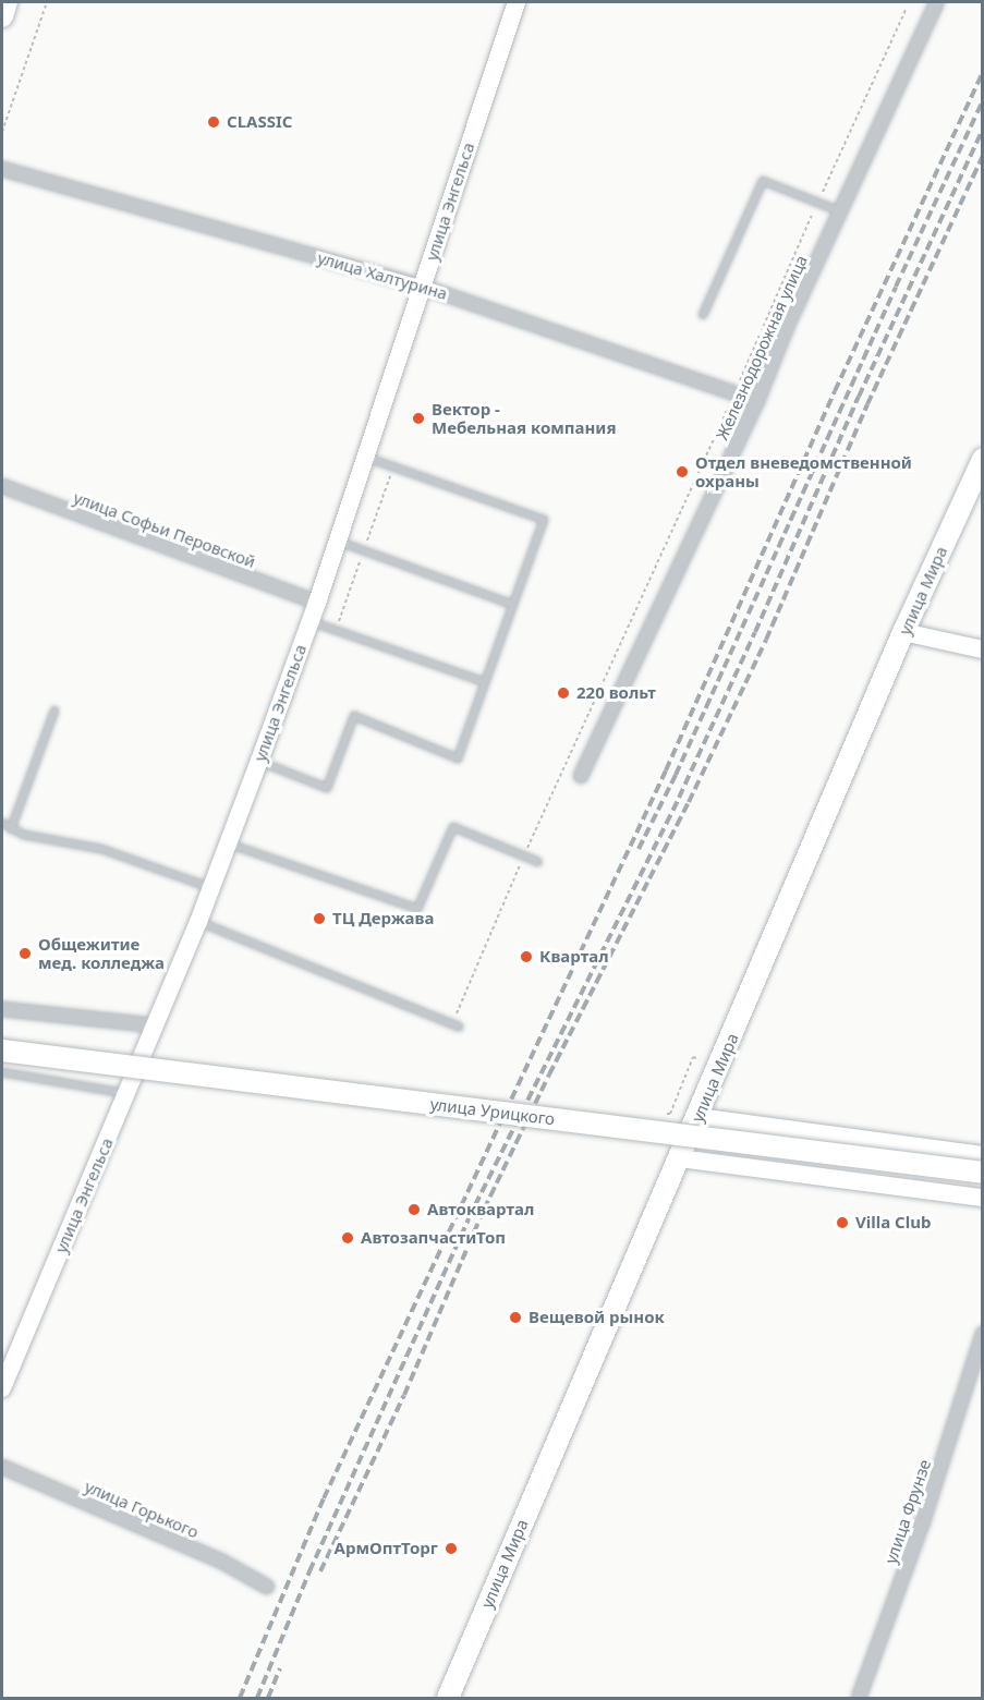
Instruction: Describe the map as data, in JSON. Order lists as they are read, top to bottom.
{
  "streets": {
    "main road": ["улица Мира", "улица Урицкого"],
    "street": [
      "улица Энгельса",
      "улица Халтурина",
      "Железнодорожная улица",
      "улица Софьи Перовской",
      "улица Горького",
      "улица Фрунзе"
    ]
  },
  "crossings": [
    ["улица Энгельса", "улица Халтурина"],
    ["улица Энгельса", "улица Софьи Перовской"],
    ["улица Халтурина", "Железнодорожная улица"]
  ],
  "places": [
    "CLASSIC",
    "Вектор - Мебельная компания",
    "Отдел вневедомственной охраны",
    "220 вольт",
    "ТЦ Держава",
    "Общежитие мед. колледжа",
    "Квартал",
    "Автоквартал",
    "Villa Club",
    "АвтозапчастиТоп",
    "Вещевой рынок",
    "АрмОптТорг"
  ]
}
